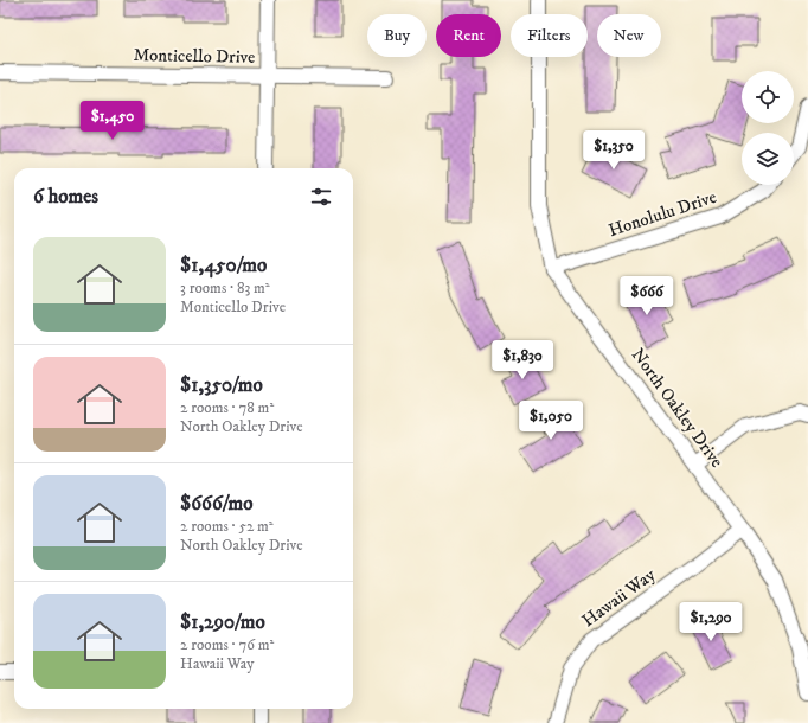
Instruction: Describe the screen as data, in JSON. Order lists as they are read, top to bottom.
{
  "streets": {
    "street": [
      "Monticello Drive",
      "Honolulu Drive",
      "North Oakley Drive",
      "Hawaii Way"
    ]
  },
  "crossings": [
    ["Honolulu Drive", "North Oakley Drive"],
    ["North Oakley Drive", "Hawaii Way"]
  ],
  "page": {
    "chip": [
      "Buy",
      "Rent",
      "Filters",
      "New"
    ],
    "price": [
      "$1,450",
      "$1,350",
      "$666",
      "$1,830",
      "$1,050",
      "$1,290"
    ],
    "heading": "6 homes",
    "list": [
      {
        "name": "$1,450/mo",
        "note": "3 rooms · 83 m² · Monticello Drive"
      },
      {
        "name": "$1,350/mo",
        "note": "2 rooms · 78 m² · North Oakley Drive"
      },
      {
        "name": "$666/mo",
        "note": "2 rooms · 52 m² · North Oakley Drive"
      },
      {
        "name": "$1,290/mo",
        "note": "2 rooms · 76 m² · Hawaii Way"
      }
    ]
  }
}
